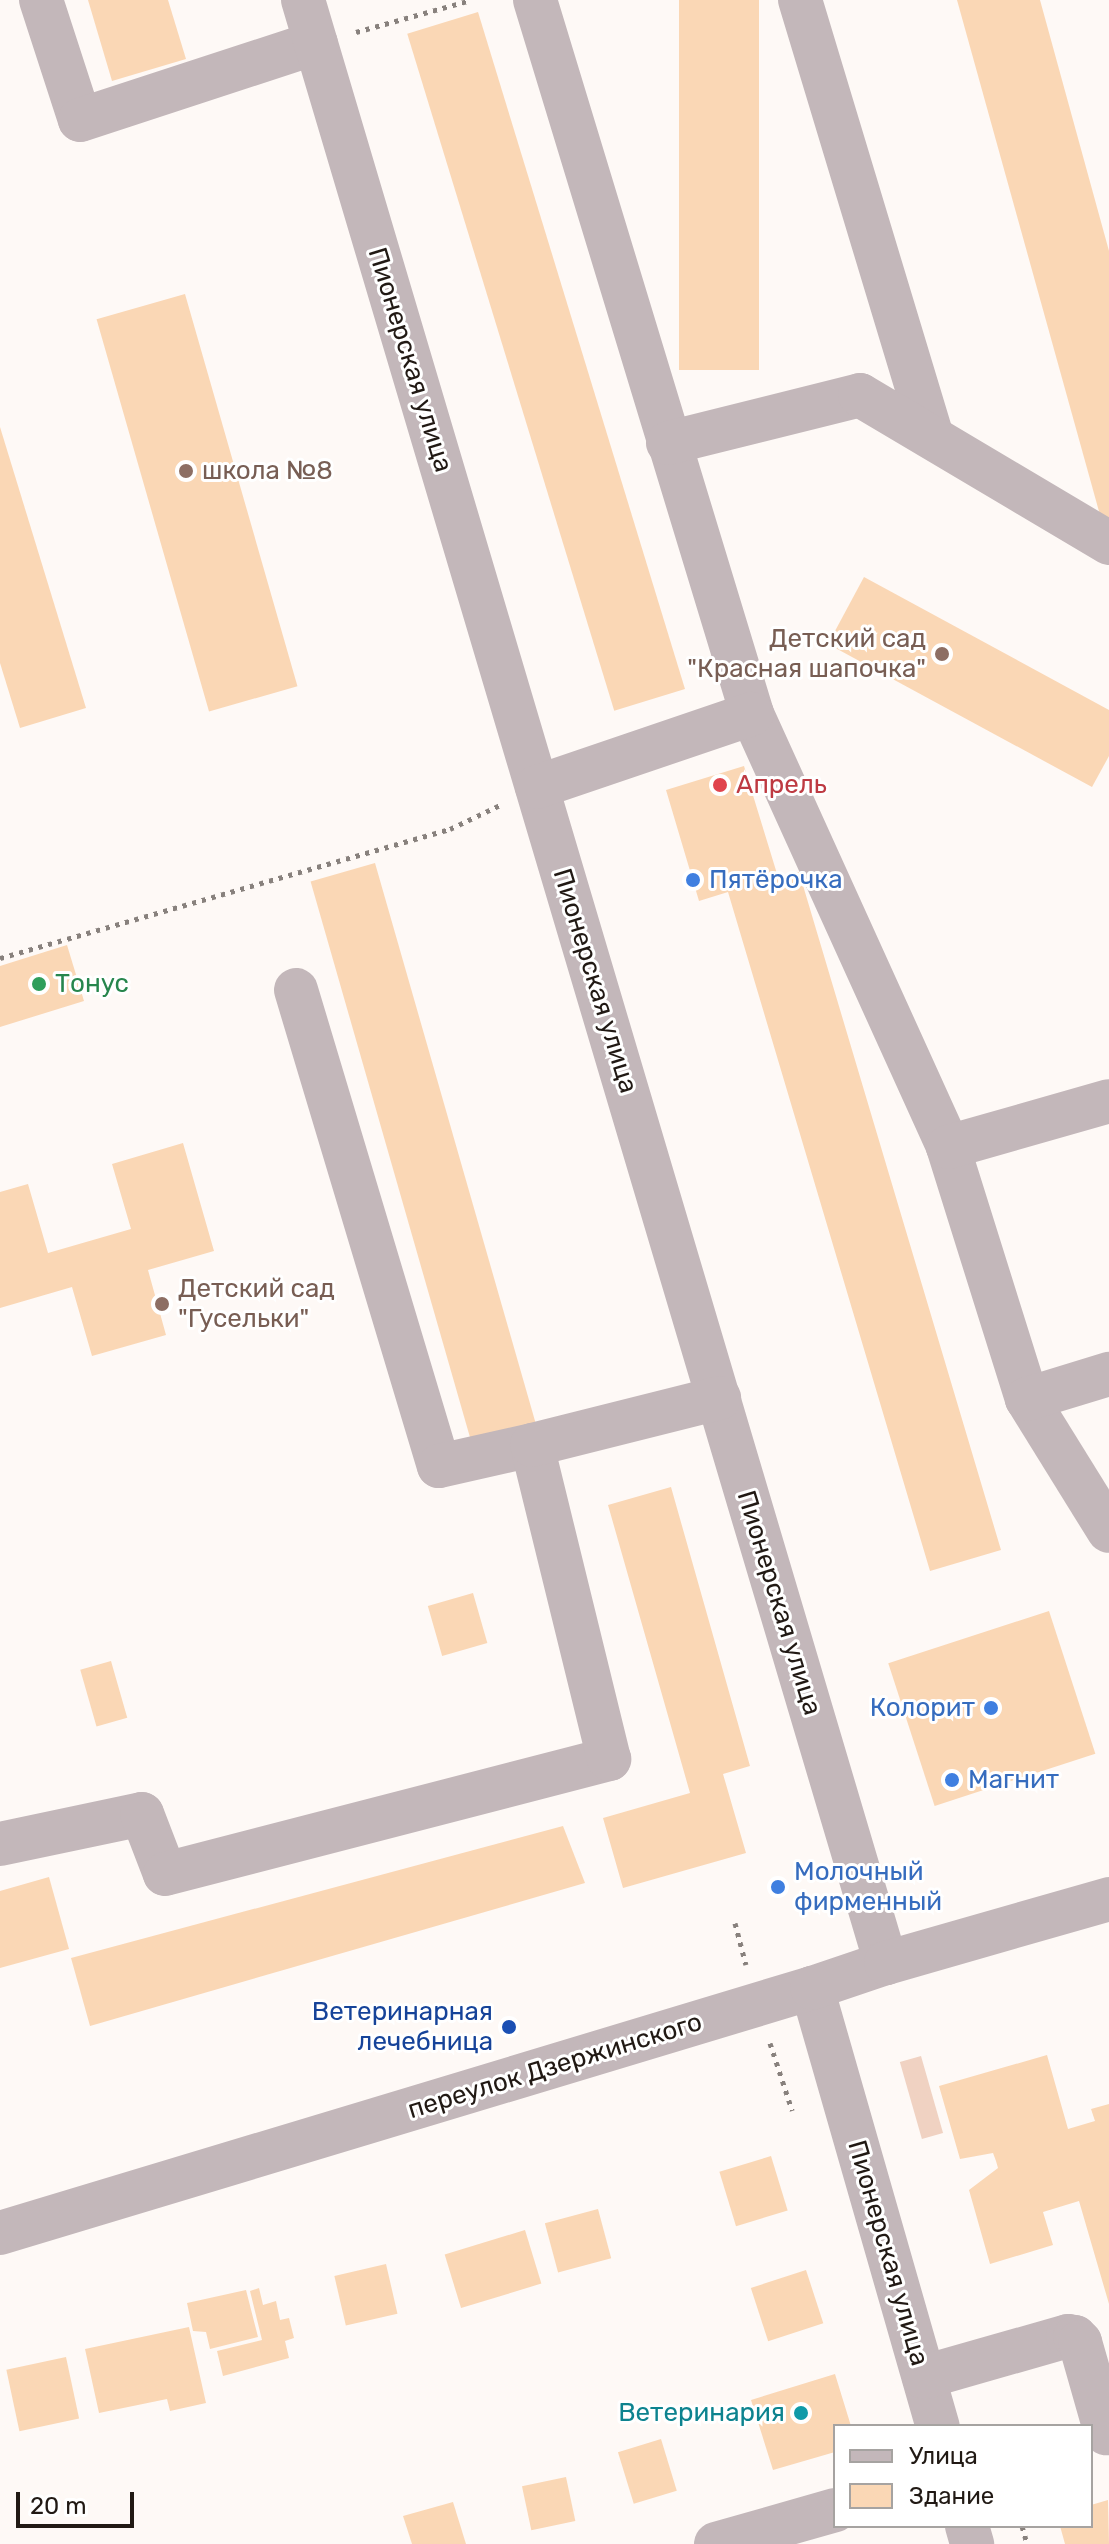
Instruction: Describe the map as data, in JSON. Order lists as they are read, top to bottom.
{
  "streets": {
    "street": ["Пионерская улица", "переулок Дзержинского"]
  },
  "crossings": [
    ["Пионерская улица", "переулок Дзержинского"]
  ],
  "places": [
    "школа №8",
    "Детский сад \"Красная шапочка\"",
    "Апрель",
    "Пятёрочка",
    "Тонус",
    "Детский сад \"Гусельки\"",
    "Колорит",
    "Магнит",
    "Молочный фирменный",
    "Ветеринарная лечебница",
    "Ветеринария"
  ],
  "legend": ["Улица", "Здание"],
  "scale_bar": "20 m"
}
